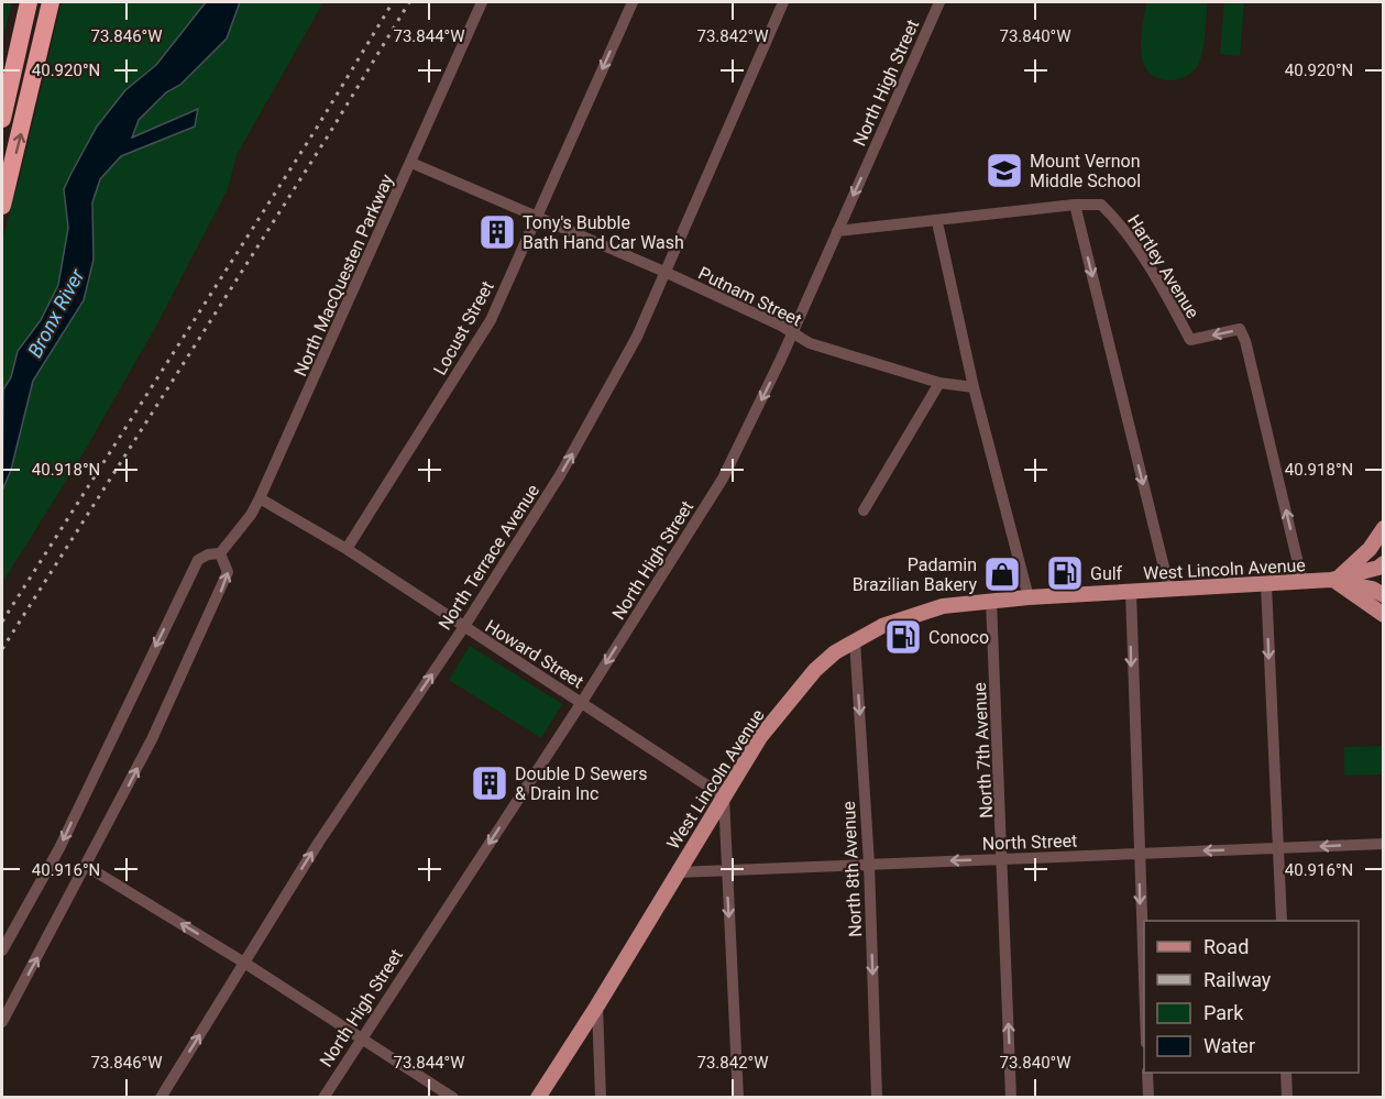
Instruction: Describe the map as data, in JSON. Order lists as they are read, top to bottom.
{
  "streets": {
    "main road": ["West Lincoln Avenue"],
    "street": [
      "North High Street",
      "Hartley Avenue",
      "North MacQuesten Parkway",
      "Putnam Street",
      "Locust Street",
      "North Terrace Avenue",
      "Howard Street",
      "North 7th Avenue",
      "North Street",
      "North 8th Avenue"
    ]
  },
  "crossings": [
    ["North High Street", "Putnam Street"],
    ["North High Street", "Howard Street"],
    ["Hartley Avenue", "West Lincoln Avenue"],
    ["North MacQuesten Parkway", "Putnam Street"],
    ["North MacQuesten Parkway", "Howard Street"],
    ["Putnam Street", "Locust Street"],
    ["Putnam Street", "North Terrace Avenue"],
    ["Locust Street", "Howard Street"],
    ["North Terrace Avenue", "Howard Street"],
    ["West Lincoln Avenue", "Howard Street"],
    ["West Lincoln Avenue", "North 7th Avenue"],
    ["West Lincoln Avenue", "North Street"],
    ["West Lincoln Avenue", "North 8th Avenue"],
    ["North 7th Avenue", "North Street"],
    ["North Street", "North 8th Avenue"]
  ],
  "one_way": [
    "North High Street",
    "Locust Street",
    "North Terrace Avenue",
    "North 7th Avenue",
    "North Street",
    "North 8th Avenue"
  ],
  "water": ["Bronx River"],
  "places": {
    "school or university": ["Mount Vernon Middle School"],
    "building": ["Tony's Bubble Bath Hand Car Wash", "Double D Sewers & Drain Inc"],
    "fuel station": ["Gulf", "Conoco"],
    "shop": ["Padamin Brazilian Bakery"]
  },
  "legend": [
    "Road",
    "Railway",
    "Park",
    "Water"
  ],
  "coordinates": [
    "73.846°W",
    "73.844°W",
    "73.842°W",
    "73.840°W",
    "40.920°N",
    "40.918°N",
    "40.916°N"
  ]
}
